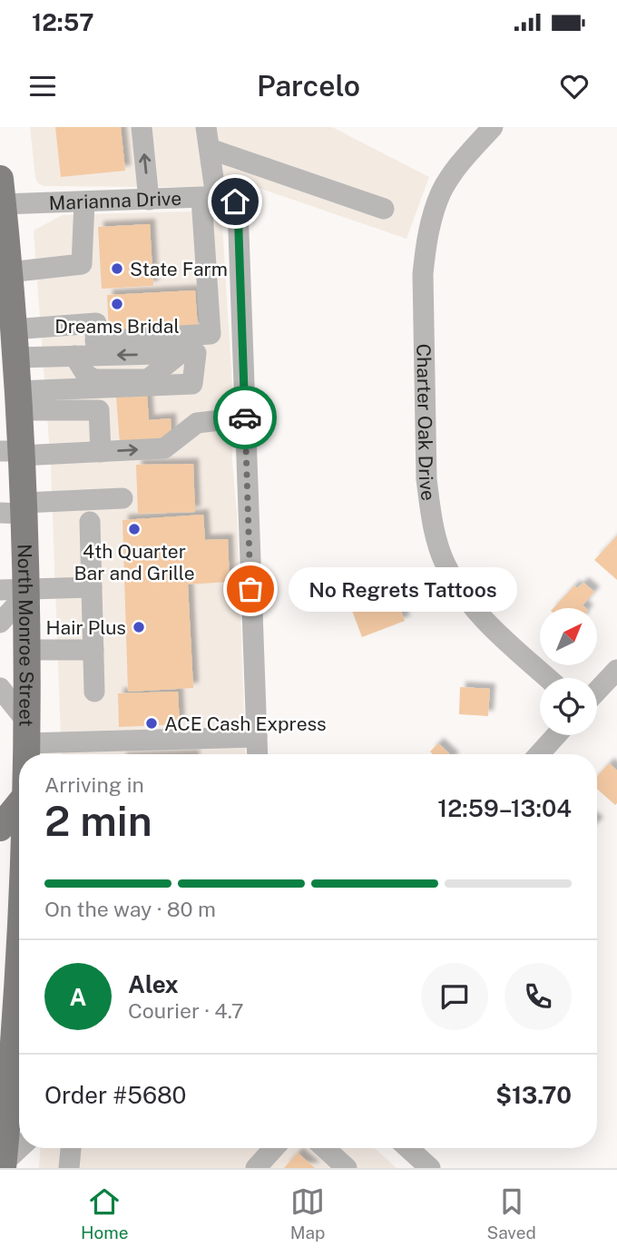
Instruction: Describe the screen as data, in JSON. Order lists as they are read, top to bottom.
{
  "streets": {
    "main road": ["North Monroe Street"],
    "street": ["Marianna Drive", "Charter Oak Drive"]
  },
  "crossings": [
    ["Marianna Drive", "North Monroe Street"]
  ],
  "places": [
    "State Farm",
    "Dreams Bridal",
    "4th Quarter Bar and Grille",
    "No Regrets Tattoos",
    "Hair Plus",
    "ACE Cash Express"
  ],
  "north": "top right",
  "page": {
    "status": "12:57",
    "header": "Parcelo",
    "bubble": "No Regrets Tattoos",
    "heading": ["2 min", "Arriving in", "12:59–13:04"],
    "panel": [
      "Alex",
      "Courier · 4.7",
      "Order #5680",
      "$13.70"
    ],
    "bar": "On the way · 80 m",
    "round": "A",
    "tabs": ["Home", "Map", "Saved"]
  }
}
